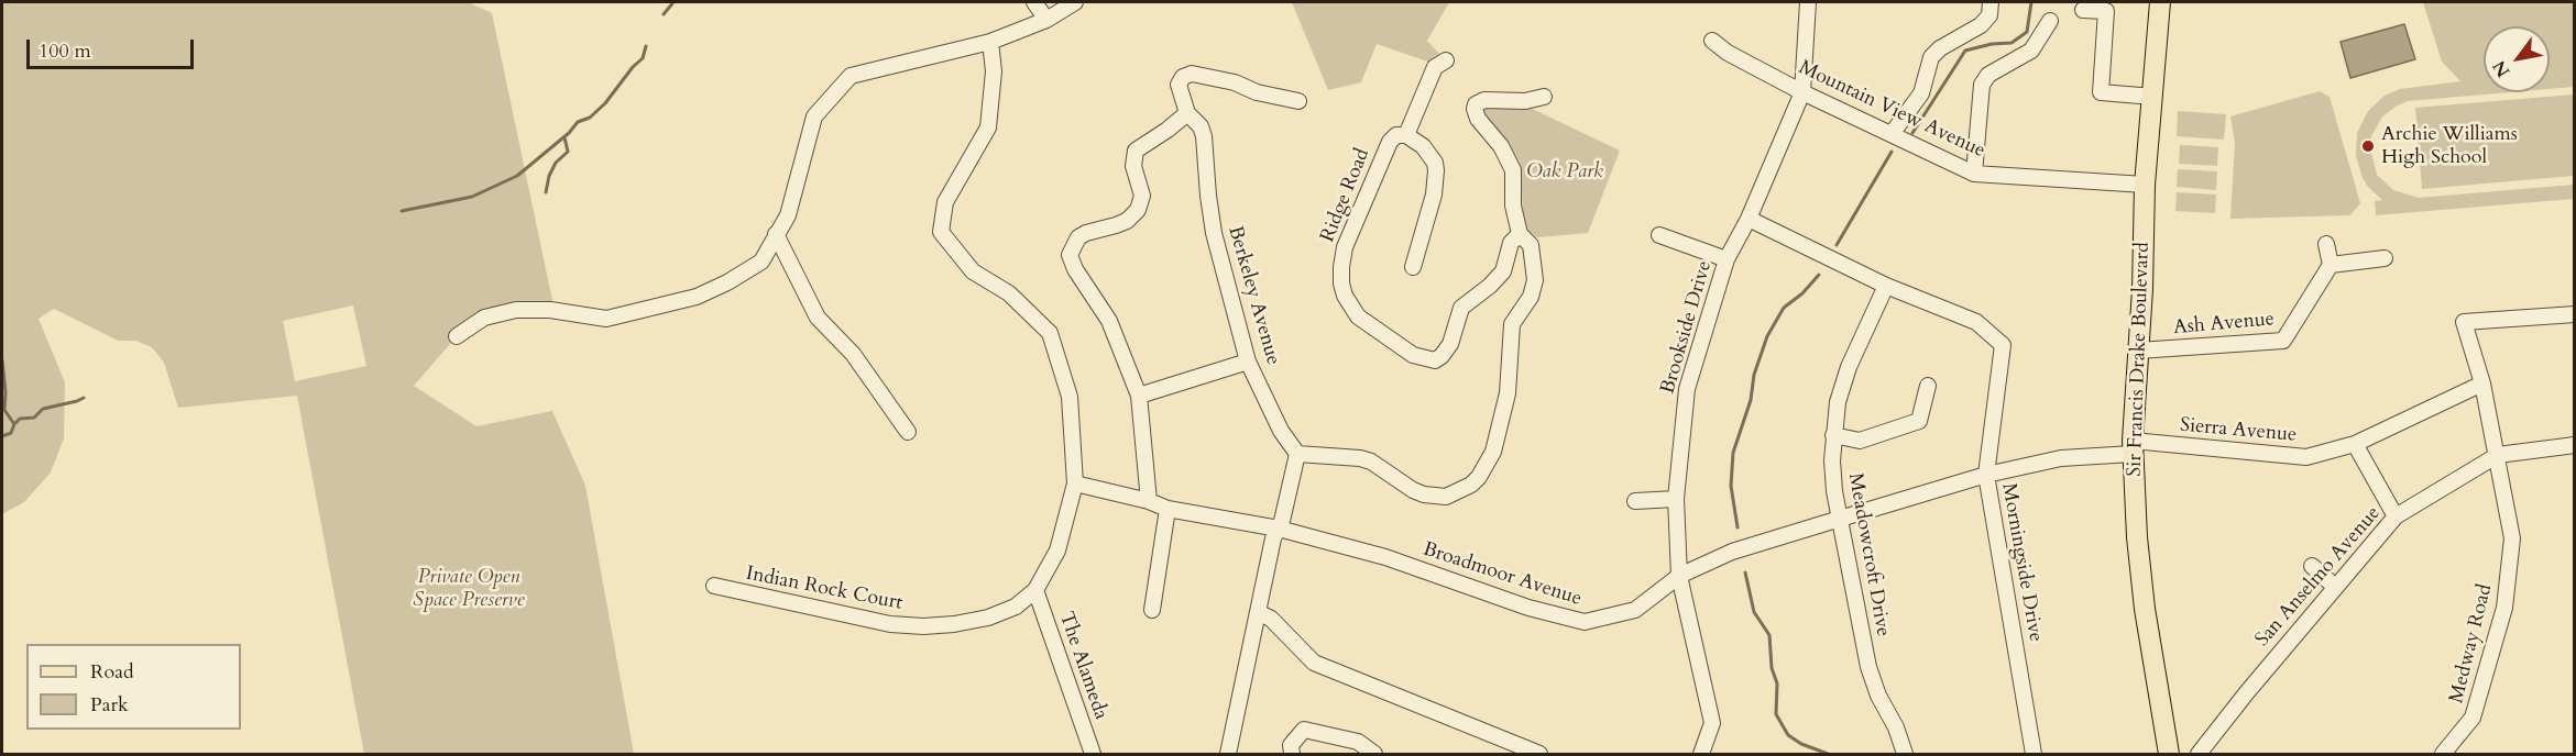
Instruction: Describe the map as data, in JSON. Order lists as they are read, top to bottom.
{
  "streets": {
    "main road": ["Sir Francis Drake Boulevard"],
    "street": [
      "Mountain View Avenue",
      "Ridge Road",
      "Berkeley Avenue",
      "Ash Avenue",
      "Brookside Drive",
      "Sierra Avenue",
      "Meadowcroft Drive",
      "Morningside Drive",
      "Broadmoor Avenue",
      "San Anselmo Avenue",
      "Indian Rock Court",
      "Medway Road",
      "The Alameda"
    ]
  },
  "crossings": [
    ["Mountain View Avenue", "Brookside Drive"],
    ["Mountain View Avenue", "Sir Francis Drake Boulevard"],
    ["Ash Avenue", "Sir Francis Drake Boulevard"],
    ["Brookside Drive", "Morningside Drive"],
    ["Brookside Drive", "Broadmoor Avenue"],
    ["Sir Francis Drake Boulevard", "Sierra Avenue"],
    ["Sir Francis Drake Boulevard", "Broadmoor Avenue"],
    ["Sierra Avenue", "Broadmoor Avenue"],
    ["Sierra Avenue", "Medway Road"],
    ["Meadowcroft Drive", "Morningside Drive"],
    ["Meadowcroft Drive", "Broadmoor Avenue"],
    ["Morningside Drive", "Broadmoor Avenue"],
    ["San Anselmo Avenue", "Medway Road"],
    ["Indian Rock Court", "The Alameda"]
  ],
  "parks": ["Oak Park", "Private Open Space Preserve"],
  "places": ["Archie Williams High School"],
  "legend": ["Road", "Park"],
  "scale_bar": "100 m",
  "north": "bottom left"
}
